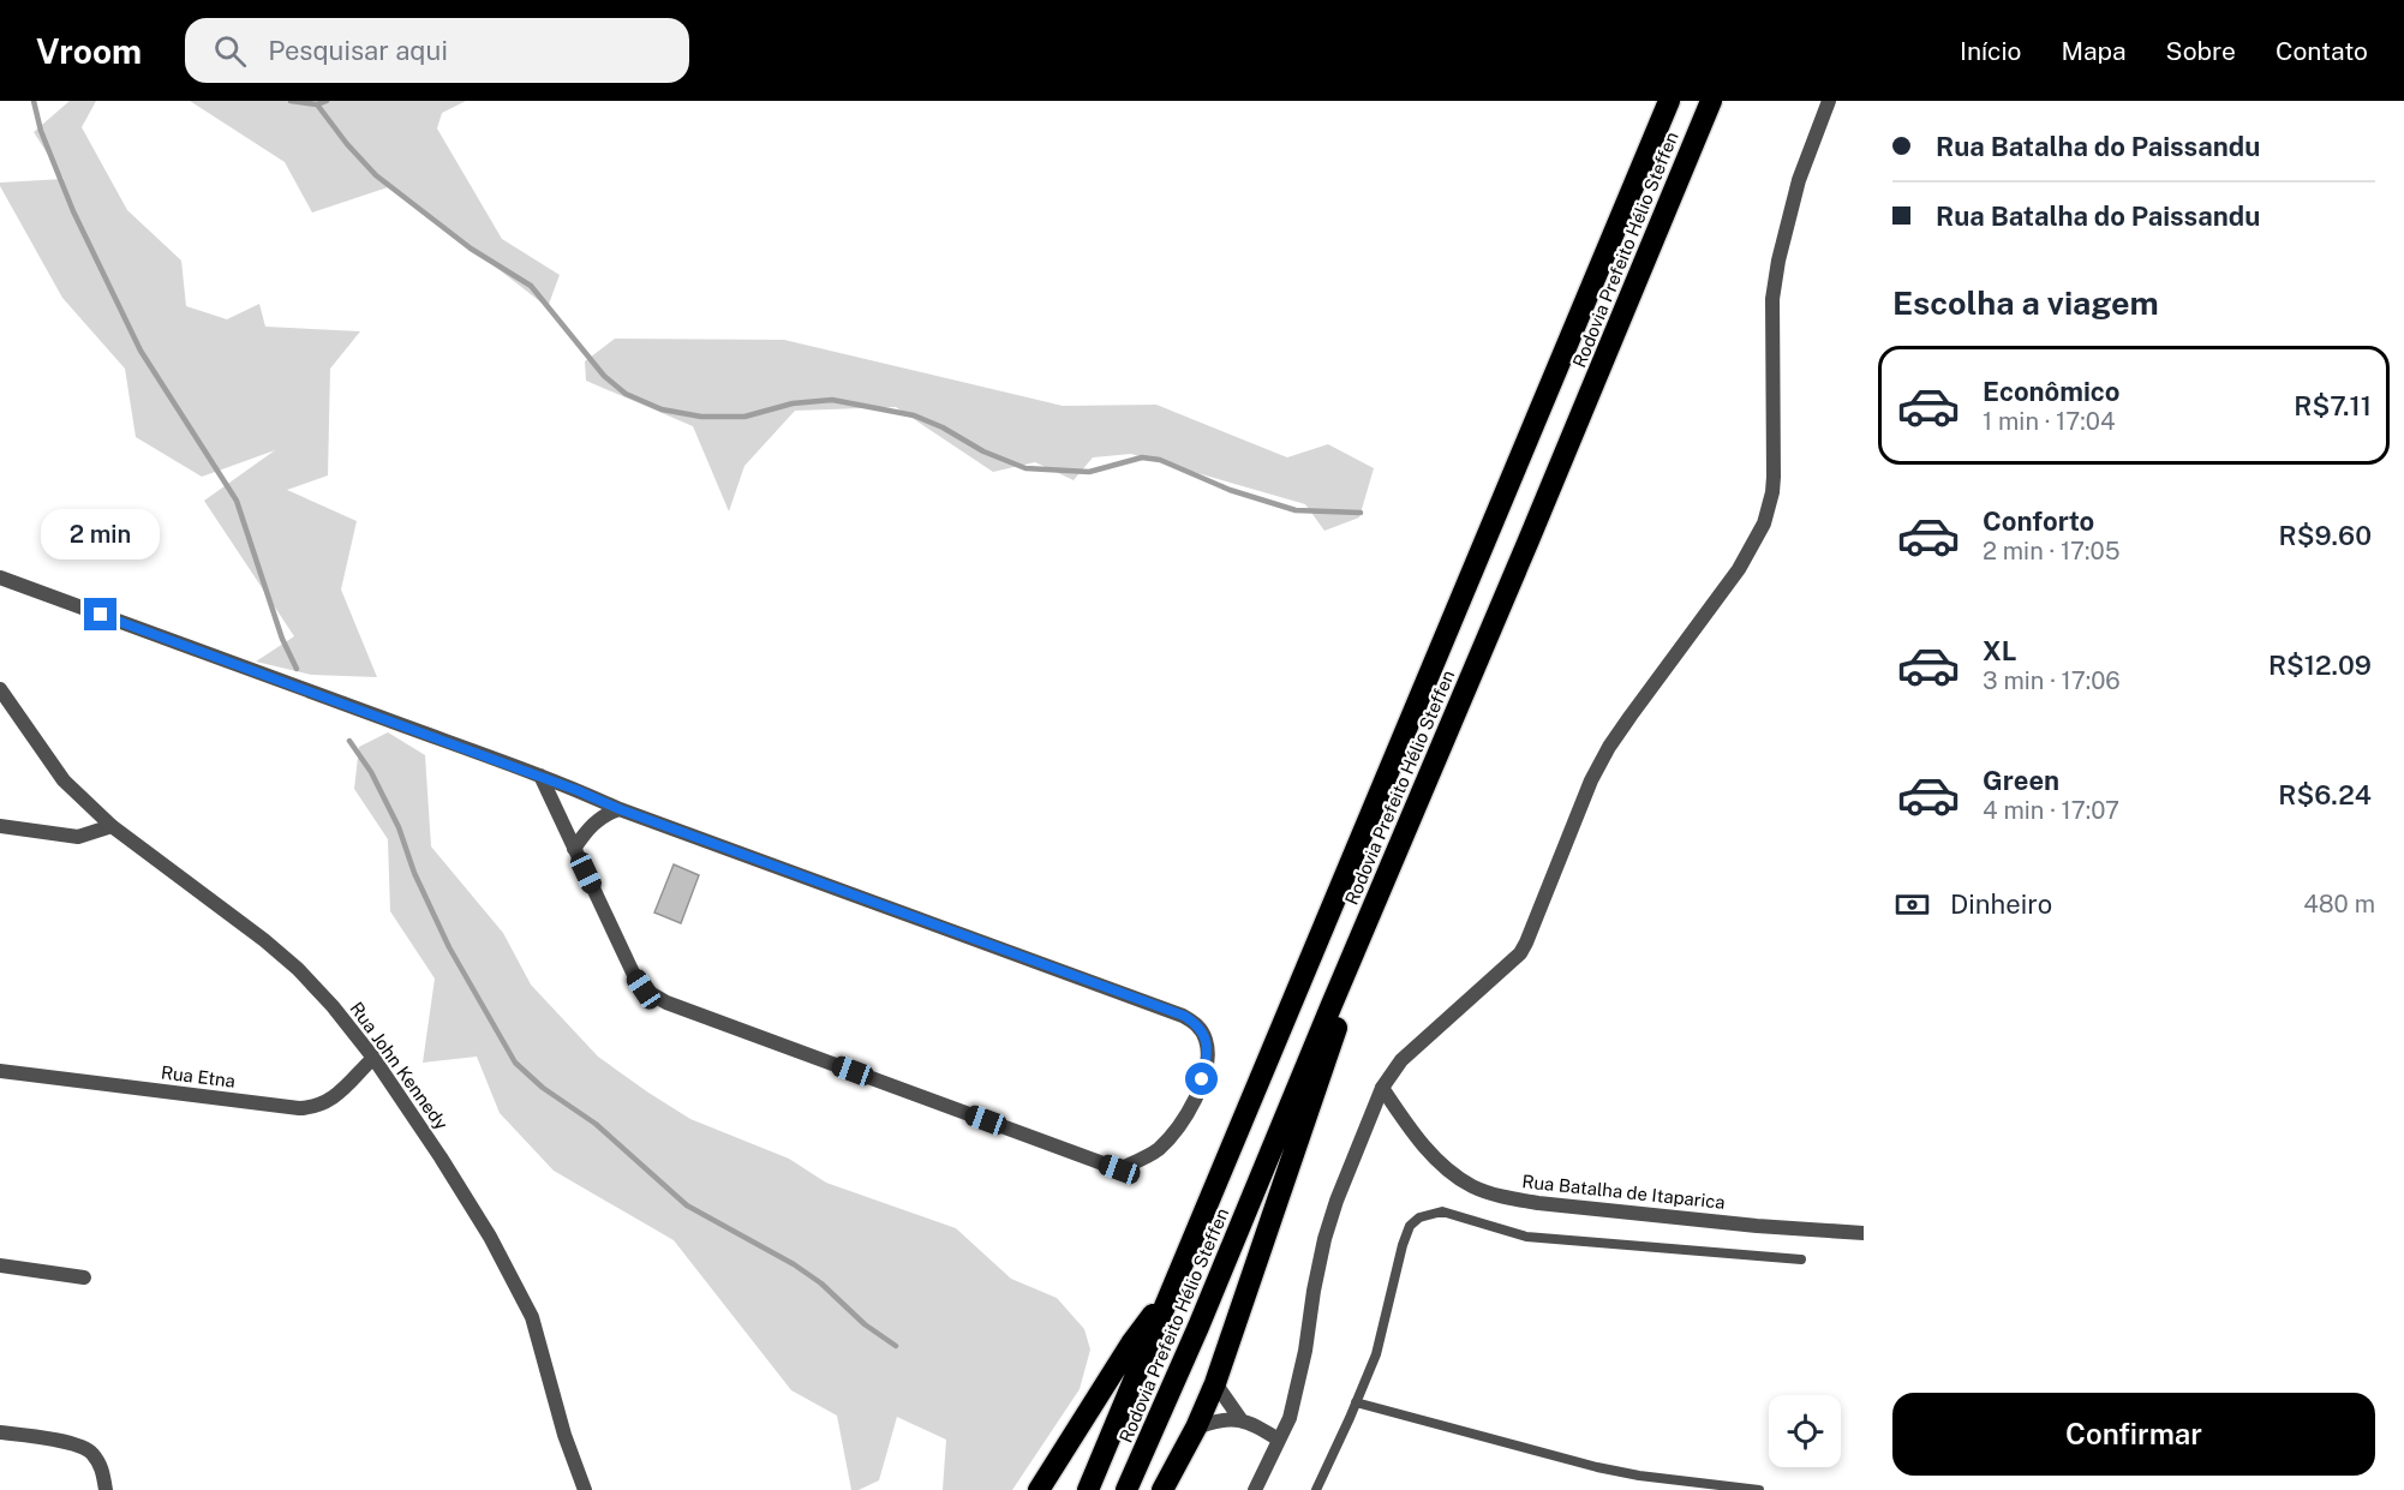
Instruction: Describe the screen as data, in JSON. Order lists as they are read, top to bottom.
{
  "streets": {
    "highway": ["Rodovia Prefeito Hélio Steffen"],
    "street": ["Rua John Kennedy", "Rua Etna", "Rua Batalha de Itaparica"]
  },
  "crossings": [
    ["Rua John Kennedy", "Rua Etna"]
  ],
  "page": {
    "header": "Vroom",
    "search": "Pesquisar aqui",
    "nav": [
      "Início",
      "Mapa",
      "Sobre",
      "Contato"
    ],
    "banner": ["Rua Batalha do Paissandu", "Rua Batalha do Paissandu"],
    "heading": "Escolha a viagem",
    "list": [
      {
        "name": "Econômico",
        "note": "1 min · 17:04",
        "value": "R$7.11"
      },
      {
        "name": "Conforto",
        "note": "2 min · 17:05",
        "value": "R$9.60"
      },
      {
        "name": "XL",
        "note": "3 min · 17:06",
        "value": "R$12.09"
      },
      {
        "name": "Green",
        "note": "4 min · 17:07",
        "value": "R$6.24"
      }
    ],
    "bubble": "2 min",
    "pay": ["Dinheiro", "480 m"],
    "buttons": "Confirmar"
  }
}
